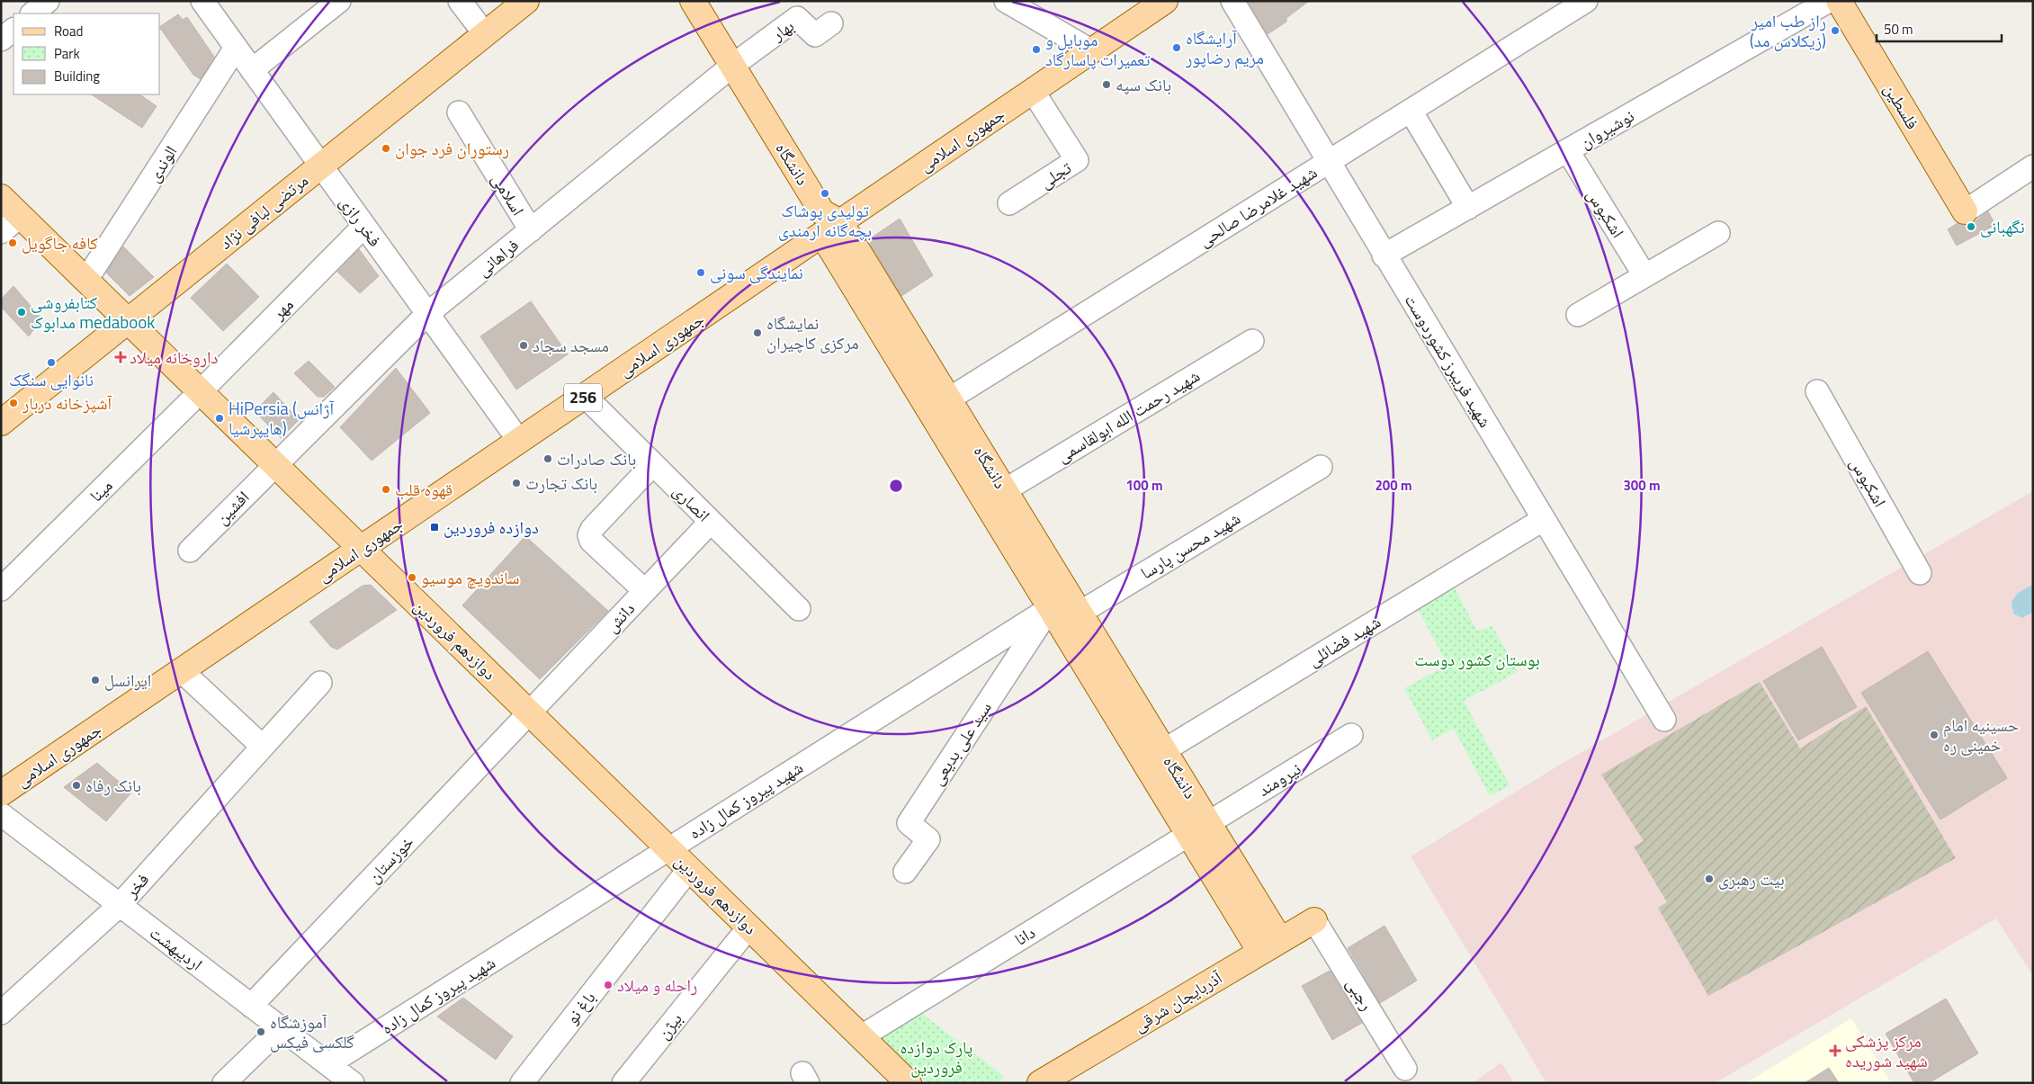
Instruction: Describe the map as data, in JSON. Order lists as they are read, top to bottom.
{
  "streets": {
    "main road": [
      "فلسطین",
      "جمهوری اسلامی",
      "دانشگاه",
      "مرتضی لبافی نژاد",
      "256",
      "دوازدهم فروردین",
      "آذربایجان شرقی"
    ],
    "street": [
      "بهار",
      "نوشیروان",
      "الوندی",
      "تجلی",
      "اسلامی",
      "شهید غلامرضا صالحی",
      "اشکبوس",
      "فخر رازی",
      "فراهانی",
      "مهر",
      "شهید فریبرز کشوردوست",
      "شهید رحمت الله ابولقاسمی",
      "مینا",
      "انصاری",
      "افشین",
      "شهید محسن پارسا",
      "دانش",
      "شهید فضائلی",
      "سید علی بدیعی",
      "نیرومند",
      "شهید پیروز کمال زاده",
      "خوزستان",
      "فخر",
      "دانا",
      "اردیبهشت",
      "رجبی",
      "باغ نو",
      "بیژن"
    ]
  },
  "crossings": [
    ["بهار", "دانشگاه"],
    ["بهار", "فراهانی"],
    ["نوشیروان", "اشکبوس"],
    ["نوشیروان", "شهید فریبرز کشوردوست"],
    ["جمهوری اسلامی", "دانشگاه"],
    ["جمهوری اسلامی", "تجلی"],
    ["جمهوری اسلامی", "فخر رازی"],
    ["جمهوری اسلامی", "انصاری"],
    ["جمهوری اسلامی", "دوازدهم فروردین"],
    ["الوندی", "فخر رازی"],
    ["الوندی", "دوازدهم فروردین"],
    ["دانشگاه", "شهید غلامرضا صالحی"],
    ["دانشگاه", "فراهانی"],
    ["دانشگاه", "شهید رحمت الله ابولقاسمی"],
    ["دانشگاه", "شهید محسن پارسا"],
    ["دانشگاه", "شهید فضائلی"],
    ["دانشگاه", "سید علی بدیعی"],
    ["دانشگاه", "نیرومند"],
    ["دانشگاه", "شهید پیروز کمال زاده"],
    ["دانشگاه", "دانا"],
    ["دانشگاه", "آذربایجان شرقی"],
    ["اسلامی", "فراهانی"],
    ["شهید غلامرضا صالحی", "شهید فریبرز کشوردوست"],
    ["مرتضی لبافی نژاد", "فخر رازی"],
    ["مرتضی لبافی نژاد", "دوازدهم فروردین"],
    ["فخر رازی", "فراهانی"],
    ["فخر رازی", "مهر"],
    ["فراهانی", "افشین"],
    ["فراهانی", "دوازدهم فروردین"],
    ["مهر", "مینا"],
    ["مهر", "دوازدهم فروردین"],
    ["شهید فریبرز کشوردوست", "شهید فضائلی"],
    ["مینا", "دوازدهم فروردین"],
    ["انصاری", "دانش"],
    ["افشین", "دوازدهم فروردین"],
    ["شهید محسن پارسا", "سید علی بدیعی"],
    ["شهید محسن پارسا", "شهید پیروز کمال زاده"],
    ["دانش", "دوازدهم فروردین"],
    ["دانش", "خوزستان"],
    ["دوازدهم فروردین", "شهید پیروز کمال زاده"],
    ["دوازدهم فروردین", "خوزستان"],
    ["دوازدهم فروردین", "دانا"],
    ["دوازدهم فروردین", "باغ نو"],
    ["دوازدهم فروردین", "بیژن"],
    ["سید علی بدیعی", "شهید پیروز کمال زاده"],
    ["نیرومند", "دانا"],
    ["شهید پیروز کمال زاده", "اردیبهشت"],
    ["خوزستان", "اردیبهشت"],
    ["فخر", "اردیبهشت"],
    ["رجبی", "آذربایجان شرقی"]
  ],
  "parks": ["بوستان کشور دوست", "پارک دوازده فروردین"],
  "places": {
    "other": [
      "راز طب امیر (زیکلاس مد)",
      "آرایشگاه مریم رضاپور",
      "موبایل و تعمیرات پاسارگاد",
      "بانک سپه",
      "رستوران فرد جوان",
      "تولیدی پوشاک بچه‌گانه ارمندی",
      "نگهبانی",
      "کافه جاگویل",
      "نمایندگی سونی",
      "کتابفروشی مدابوک medabook",
      "نمایشگاه مرکزی کاچیران",
      "مسجد سجاد",
      "نانوایی سنگک",
      "آشپزخانه دربار",
      "HiPersia (آژانس هایپرشیا)",
      "بانک صادرات",
      "بانک تجارت",
      "قهوه قلب",
      "ساندویچ موسیو",
      "ایرانسل",
      "حسینیه امام خمینی ره",
      "بانک رفاه",
      "بیت رهبری",
      "راحله و میلاد",
      "آموزشگاه گلکسی فیکس"
    ],
    "health": ["داروخانه میلاد", "مرکز پزشکی شهید شوریده"],
    "transit": ["دوازده فروردین"]
  },
  "legend": ["Road", "Park", "Building"],
  "scale_bar": "50 m",
  "rings": ["100 m", "200 m", "300 m"]
}
